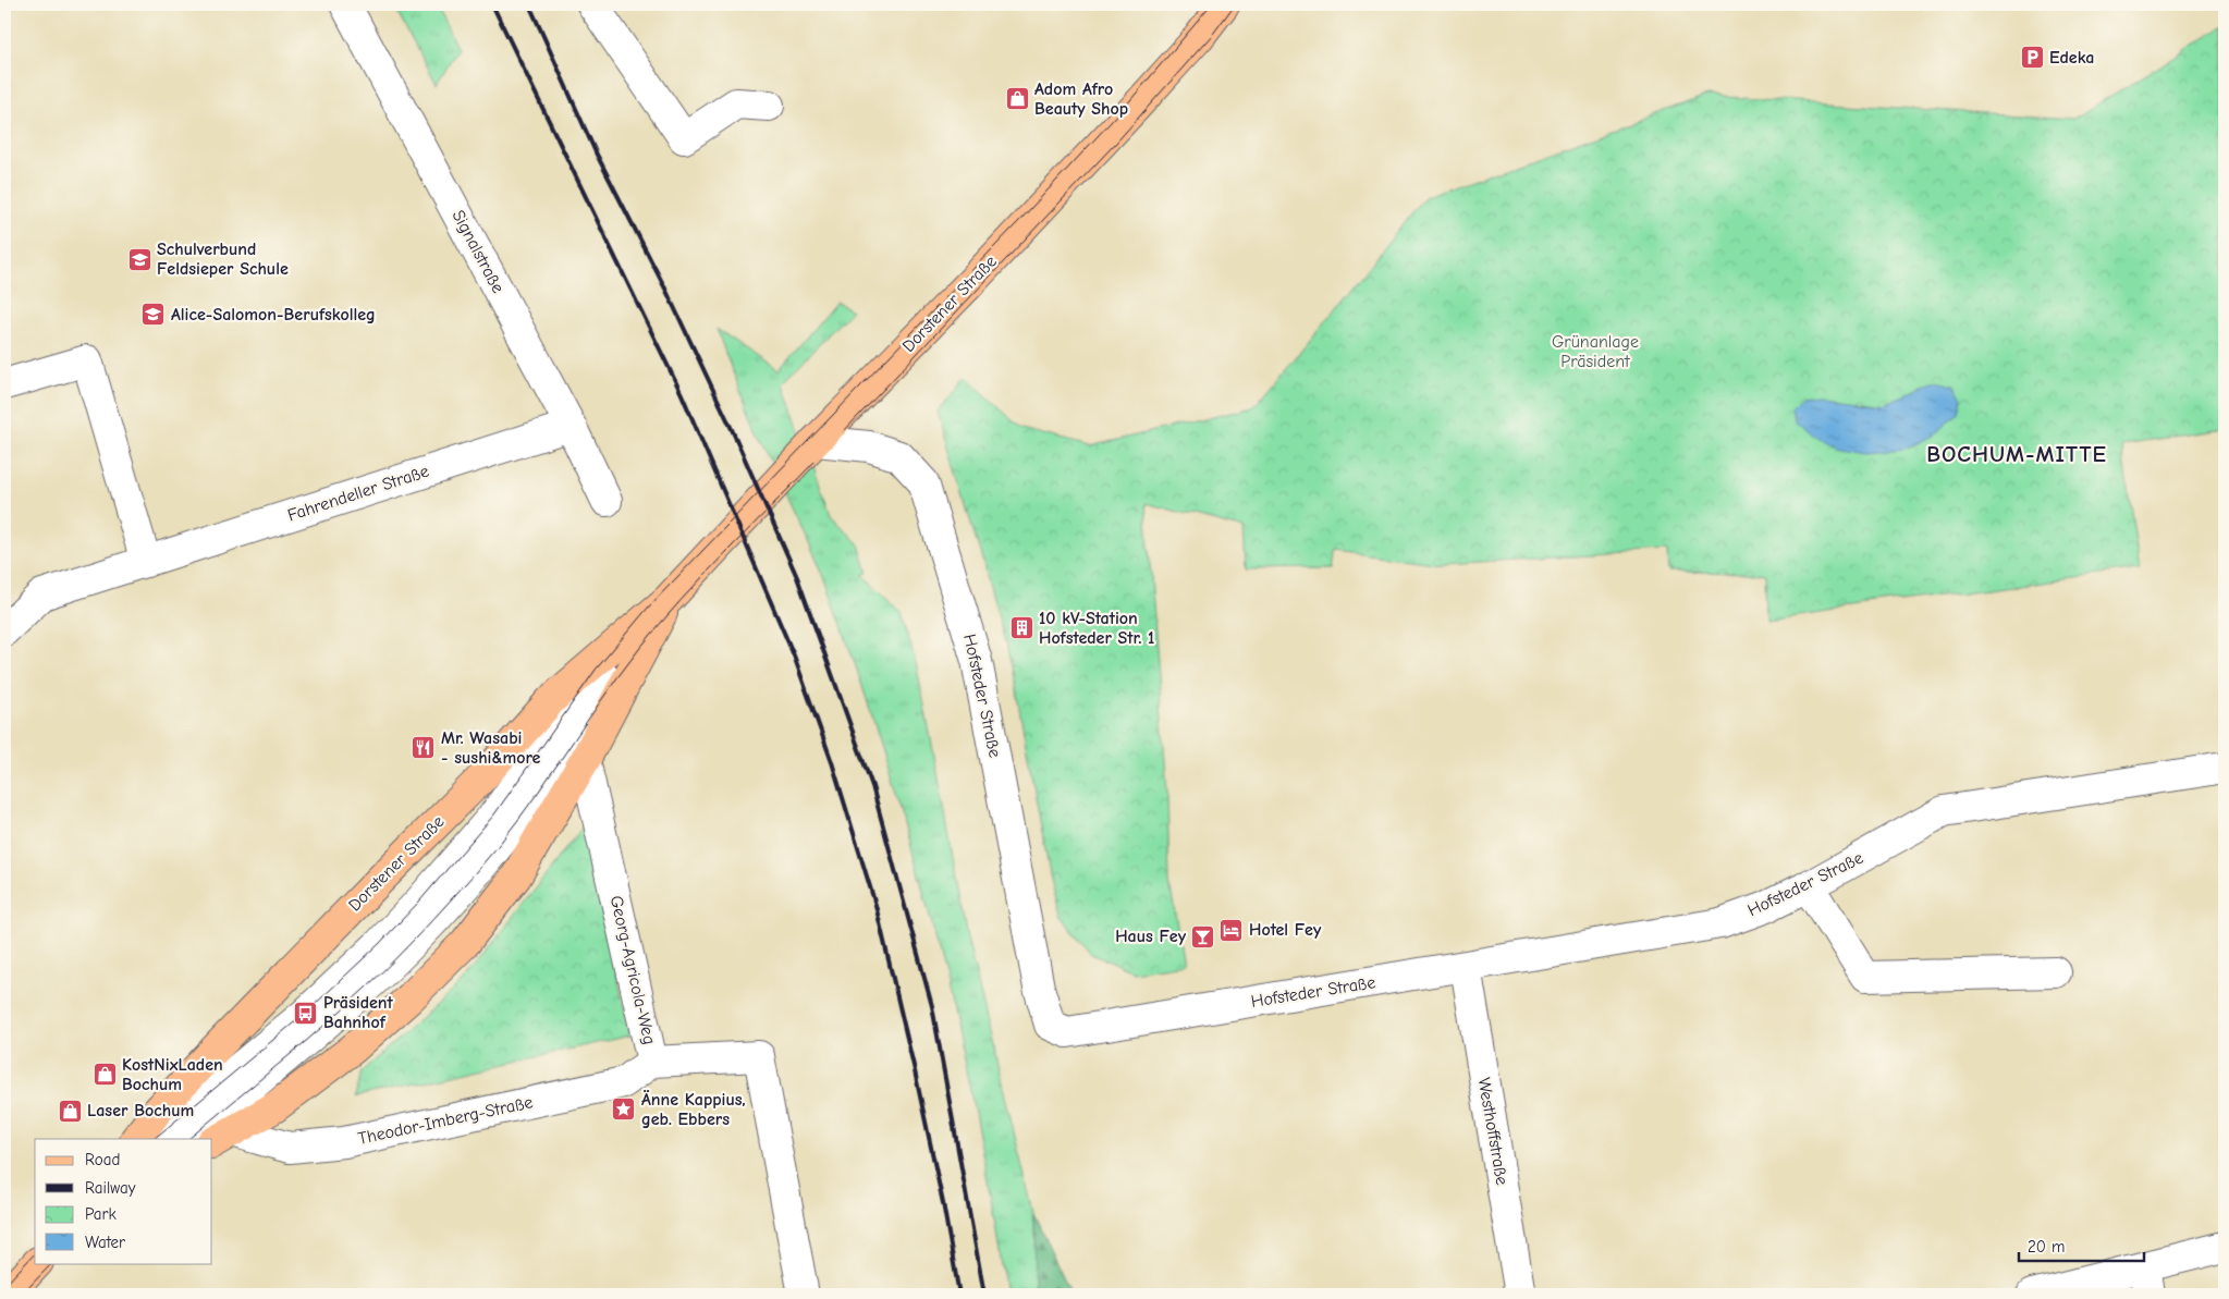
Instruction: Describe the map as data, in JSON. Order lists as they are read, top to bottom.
{
  "streets": {
    "main road": ["Dorstener Straße"],
    "street": [
      "Signalstraße",
      "Fahrendeller Straße",
      "Hofsteder Straße",
      "Georg-Agricola-Weg",
      "Theodor-Imberg-Straße",
      "Westhoffstraße"
    ]
  },
  "crossings": [
    ["Signalstraße", "Fahrendeller Straße"],
    ["Dorstener Straße", "Hofsteder Straße"],
    ["Dorstener Straße", "Georg-Agricola-Weg"],
    ["Dorstener Straße", "Theodor-Imberg-Straße"],
    ["Hofsteder Straße", "Westhoffstraße"],
    ["Georg-Agricola-Weg", "Theodor-Imberg-Straße"]
  ],
  "districts": ["BOCHUM-MITTE"],
  "parks": ["Grünanlage Präsident"],
  "places": {
    "parking": ["Edeka"],
    "shop": ["Adom Afro Beauty Shop", "KostNixLaden Bochum", "Laser Bochum"],
    "school or university": ["Schulverbund Feldsieper Schule", "Alice-Salomon-Berufskolleg"],
    "building": ["10 kV-Station Hofsteder Str. 1"],
    "restaurant": ["Mr. Wasabi - sushi&more"],
    "hotel": ["Hotel Fey"],
    "bar": ["Haus Fey"],
    "bus stop": ["Präsident Bahnhof"],
    "place": ["Änne Kappius, geb. Ebbers"]
  },
  "legend": [
    "Road",
    "Railway",
    "Park",
    "Water"
  ],
  "scale_bar": "20 m"
}
